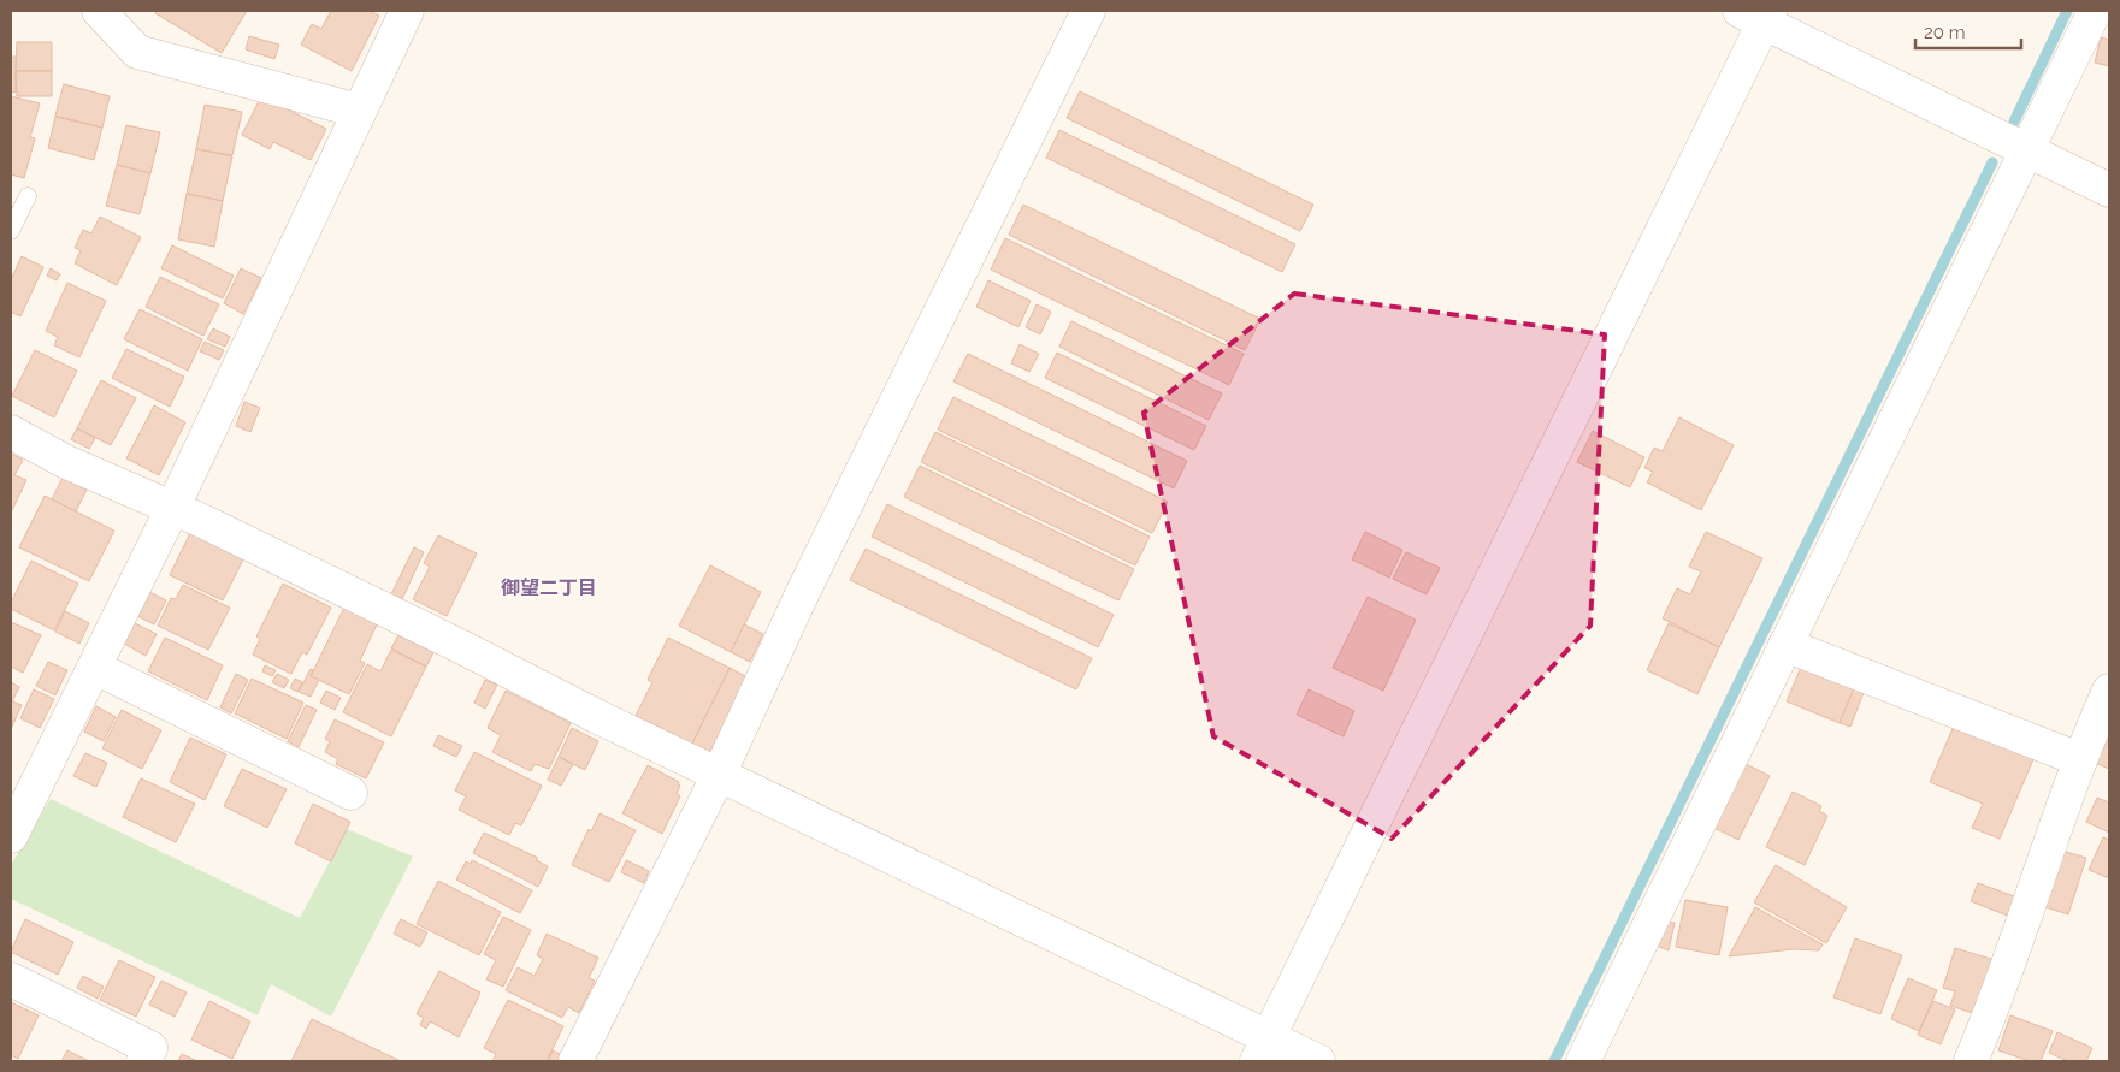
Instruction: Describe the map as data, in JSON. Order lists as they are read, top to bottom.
{
  "districts": ["御望二丁目"],
  "scale_bar": "20 m"
}
